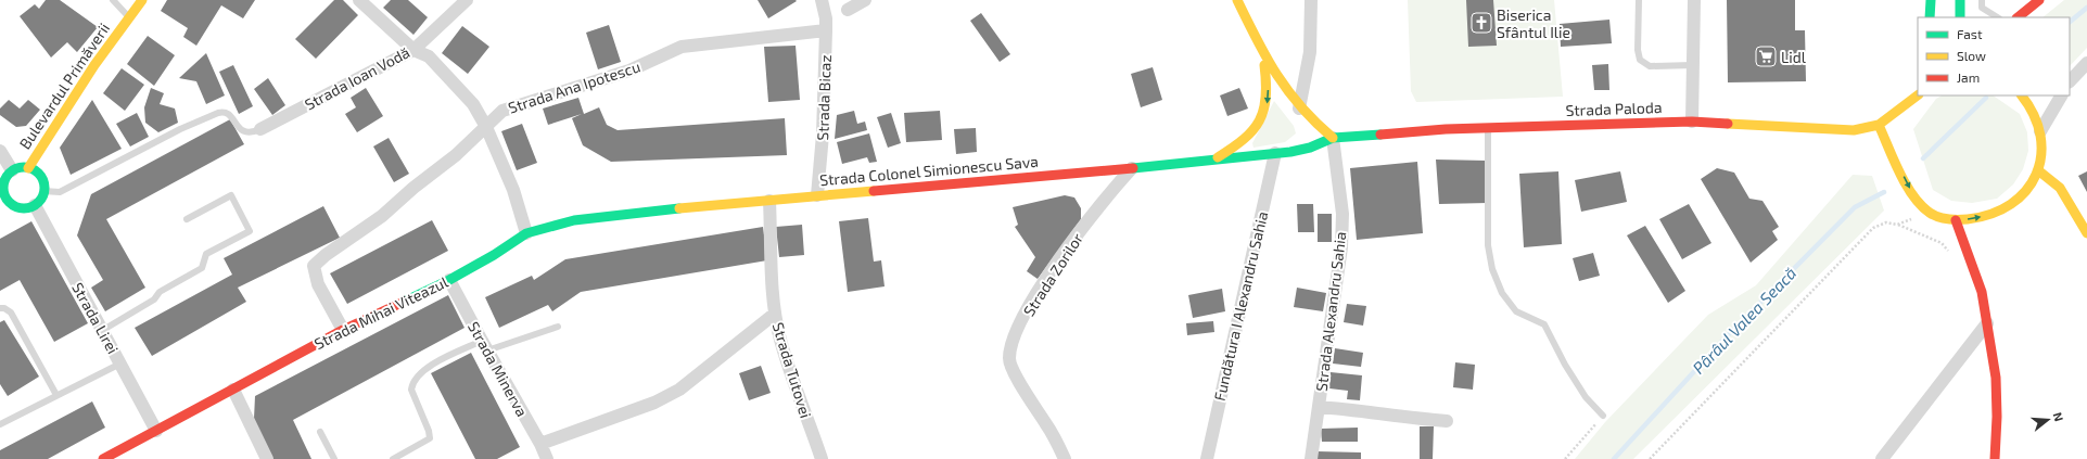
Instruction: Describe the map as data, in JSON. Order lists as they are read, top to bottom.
{
  "streets": {
    "main road": [
      "Bulevardul Primăverii",
      "Strada Paloda",
      "Strada Colonel Simionescu Sava",
      "Strada Mihai Viteazul"
    ],
    "street": [
      "Strada Ioan Vodă",
      "Strada Ana Ipotescu",
      "Strada Bicaz",
      "Strada Zorilor",
      "Fundătura I Alexandru Sahia",
      "Strada Alexandru Sahia",
      "Strada Lirei",
      "Strada Minerva",
      "Strada Tutovei"
    ]
  },
  "crossings": [
    ["Bulevardul Primăverii", "Strada Lirei"],
    ["Strada Ana Ipotescu", "Strada Bicaz"],
    ["Strada Ana Ipotescu", "Strada Mihai Viteazul"],
    ["Strada Bicaz", "Strada Colonel Simionescu Sava"],
    ["Strada Paloda", "Strada Colonel Simionescu Sava"],
    ["Strada Paloda", "Strada Alexandru Sahia"],
    ["Strada Colonel Simionescu Sava", "Strada Zorilor"],
    ["Strada Colonel Simionescu Sava", "Fundătura I Alexandru Sahia"],
    ["Strada Colonel Simionescu Sava", "Strada Alexandru Sahia"],
    ["Strada Colonel Simionescu Sava", "Strada Mihai Viteazul"],
    ["Strada Colonel Simionescu Sava", "Strada Tutovei"],
    ["Strada Mihai Viteazul", "Strada Lirei"],
    ["Strada Mihai Viteazul", "Strada Minerva"]
  ],
  "water": ["Pârâul Valea Seacă"],
  "places": {
    "church": ["Biserica Sfântul Ilie"],
    "supermarket": ["Lidl"]
  },
  "legend": ["Fast", "Slow", "Jam"],
  "north": "right"
}
